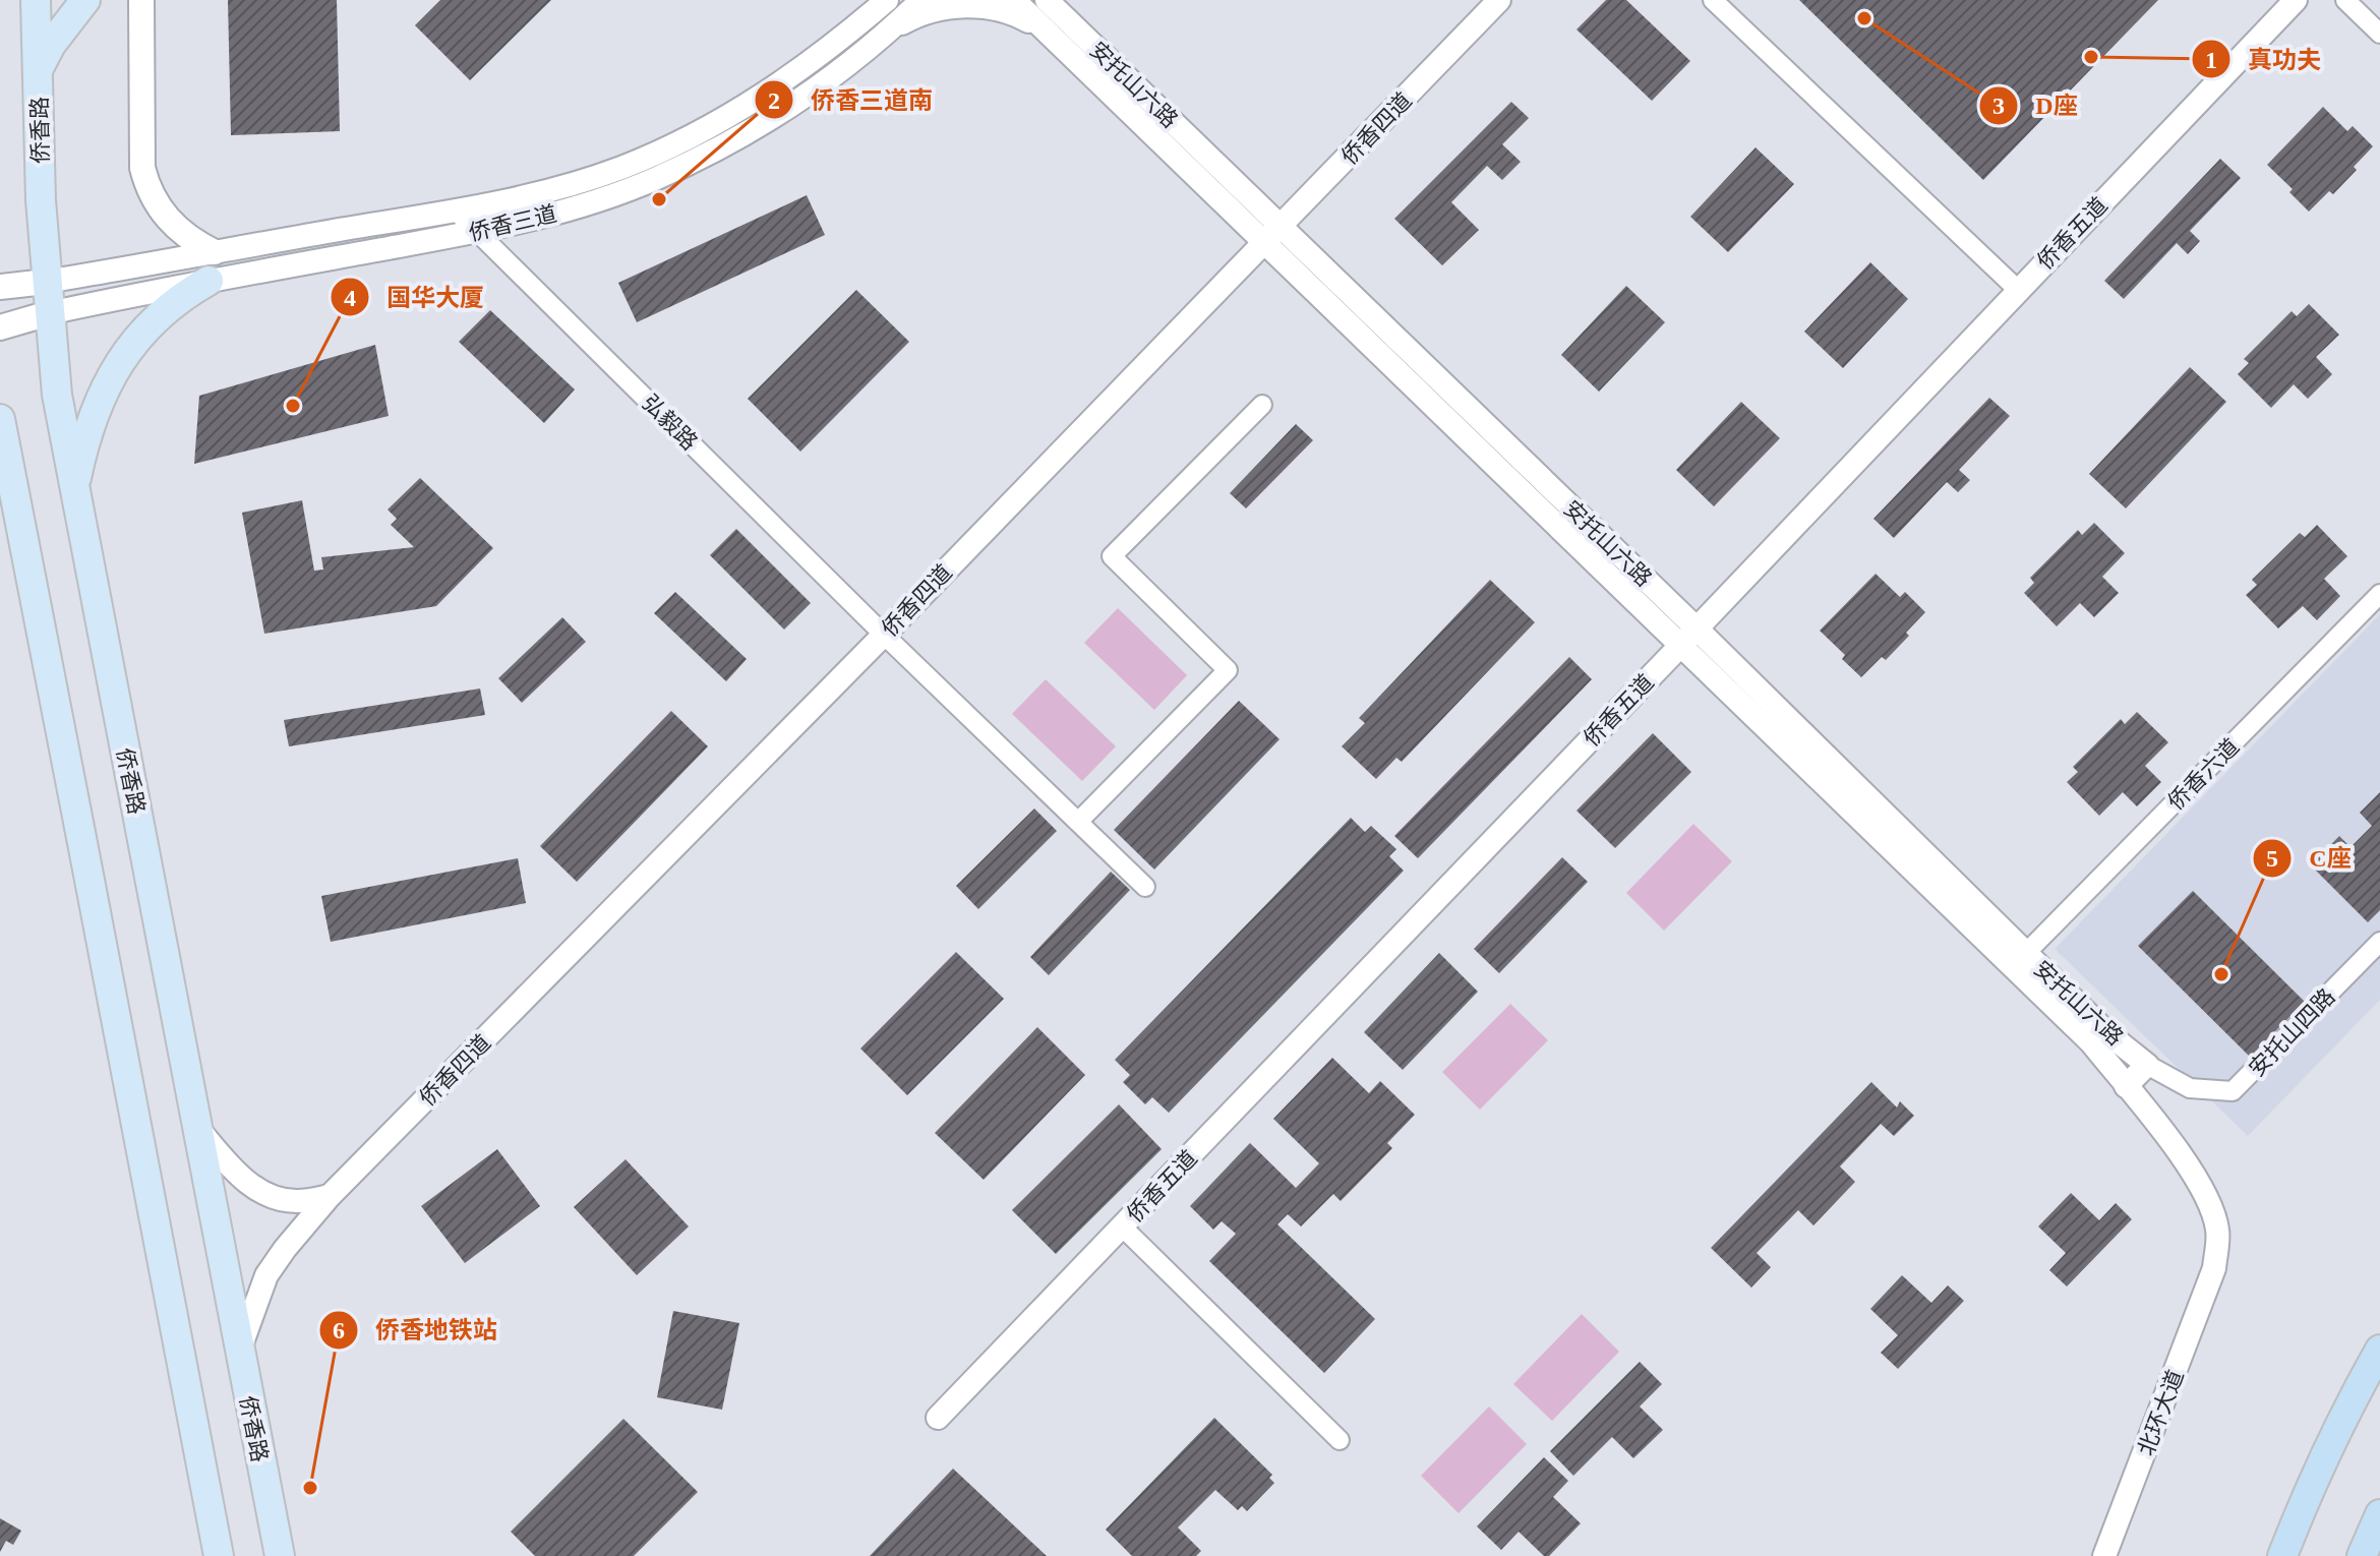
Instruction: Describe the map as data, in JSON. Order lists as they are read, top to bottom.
{
  "streets": {
    "main road": ["侨香路"],
    "street": [
      "安托山六路",
      "侨香四道",
      "侨香三道",
      "侨香五道",
      "弘毅路",
      "侨香六道",
      "安托山四路",
      "北环大道"
    ]
  },
  "crossings": [
    ["安托山六路", "侨香四道"],
    ["安托山六路", "侨香五道"],
    ["安托山六路", "侨香六道"],
    ["安托山六路", "安托山四路"],
    ["安托山六路", "北环大道"],
    ["侨香四道", "侨香路"],
    ["侨香四道", "弘毅路"],
    ["侨香路", "侨香三道"],
    ["侨香三道", "弘毅路"]
  ],
  "places": [
    "D座",
    "真功夫",
    "侨香三道南",
    "国华大厦",
    "C座",
    "侨香地铁站"
  ]
}
